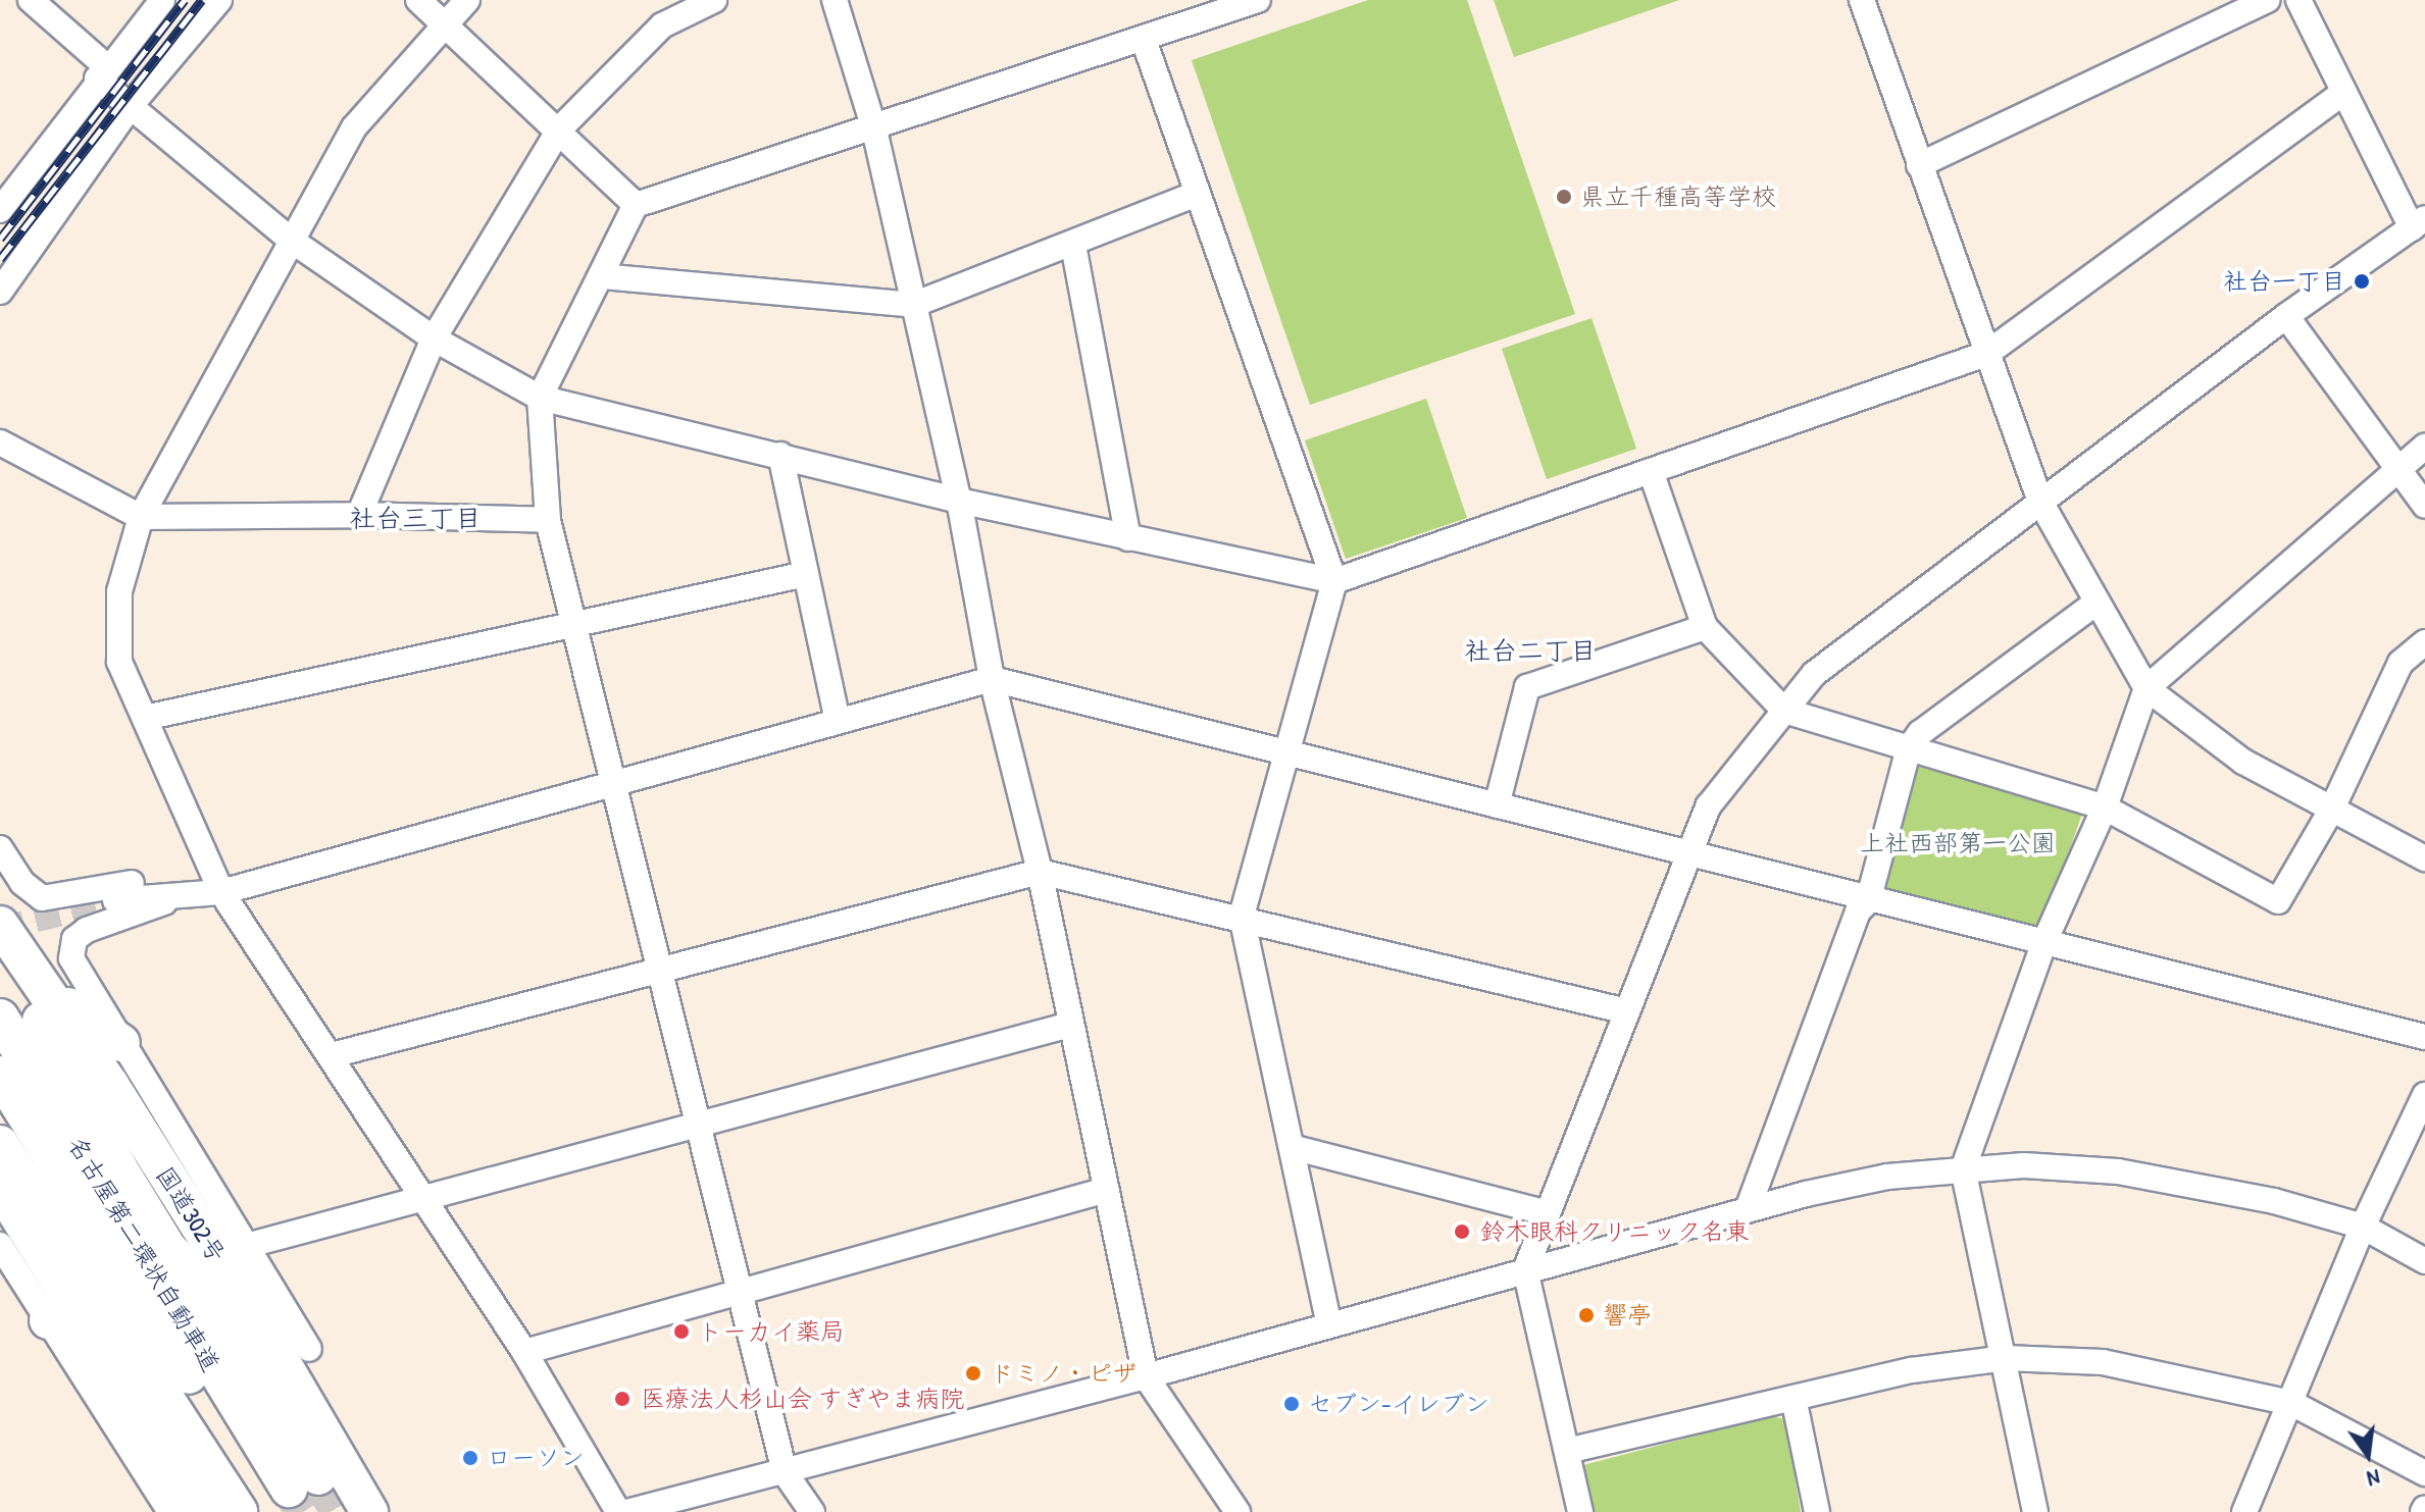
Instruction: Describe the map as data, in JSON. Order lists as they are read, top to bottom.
{
  "streets": {
    "highway": ["国道302号", "名古屋第二環状自動車道"]
  },
  "districts": ["社台三丁目", "社台二丁目"],
  "parks": ["上社西部第一公園"],
  "places": [
    "県立千種高等学校",
    "社台一丁目",
    "鈴木眼科クリニック名東",
    "響亭",
    "トーカイ薬局",
    "ドミノ・ピザ",
    "医療法人杉山会 すぎやま病院",
    "セブン-イレブン",
    "ローソン"
  ],
  "north": "bottom"
}
